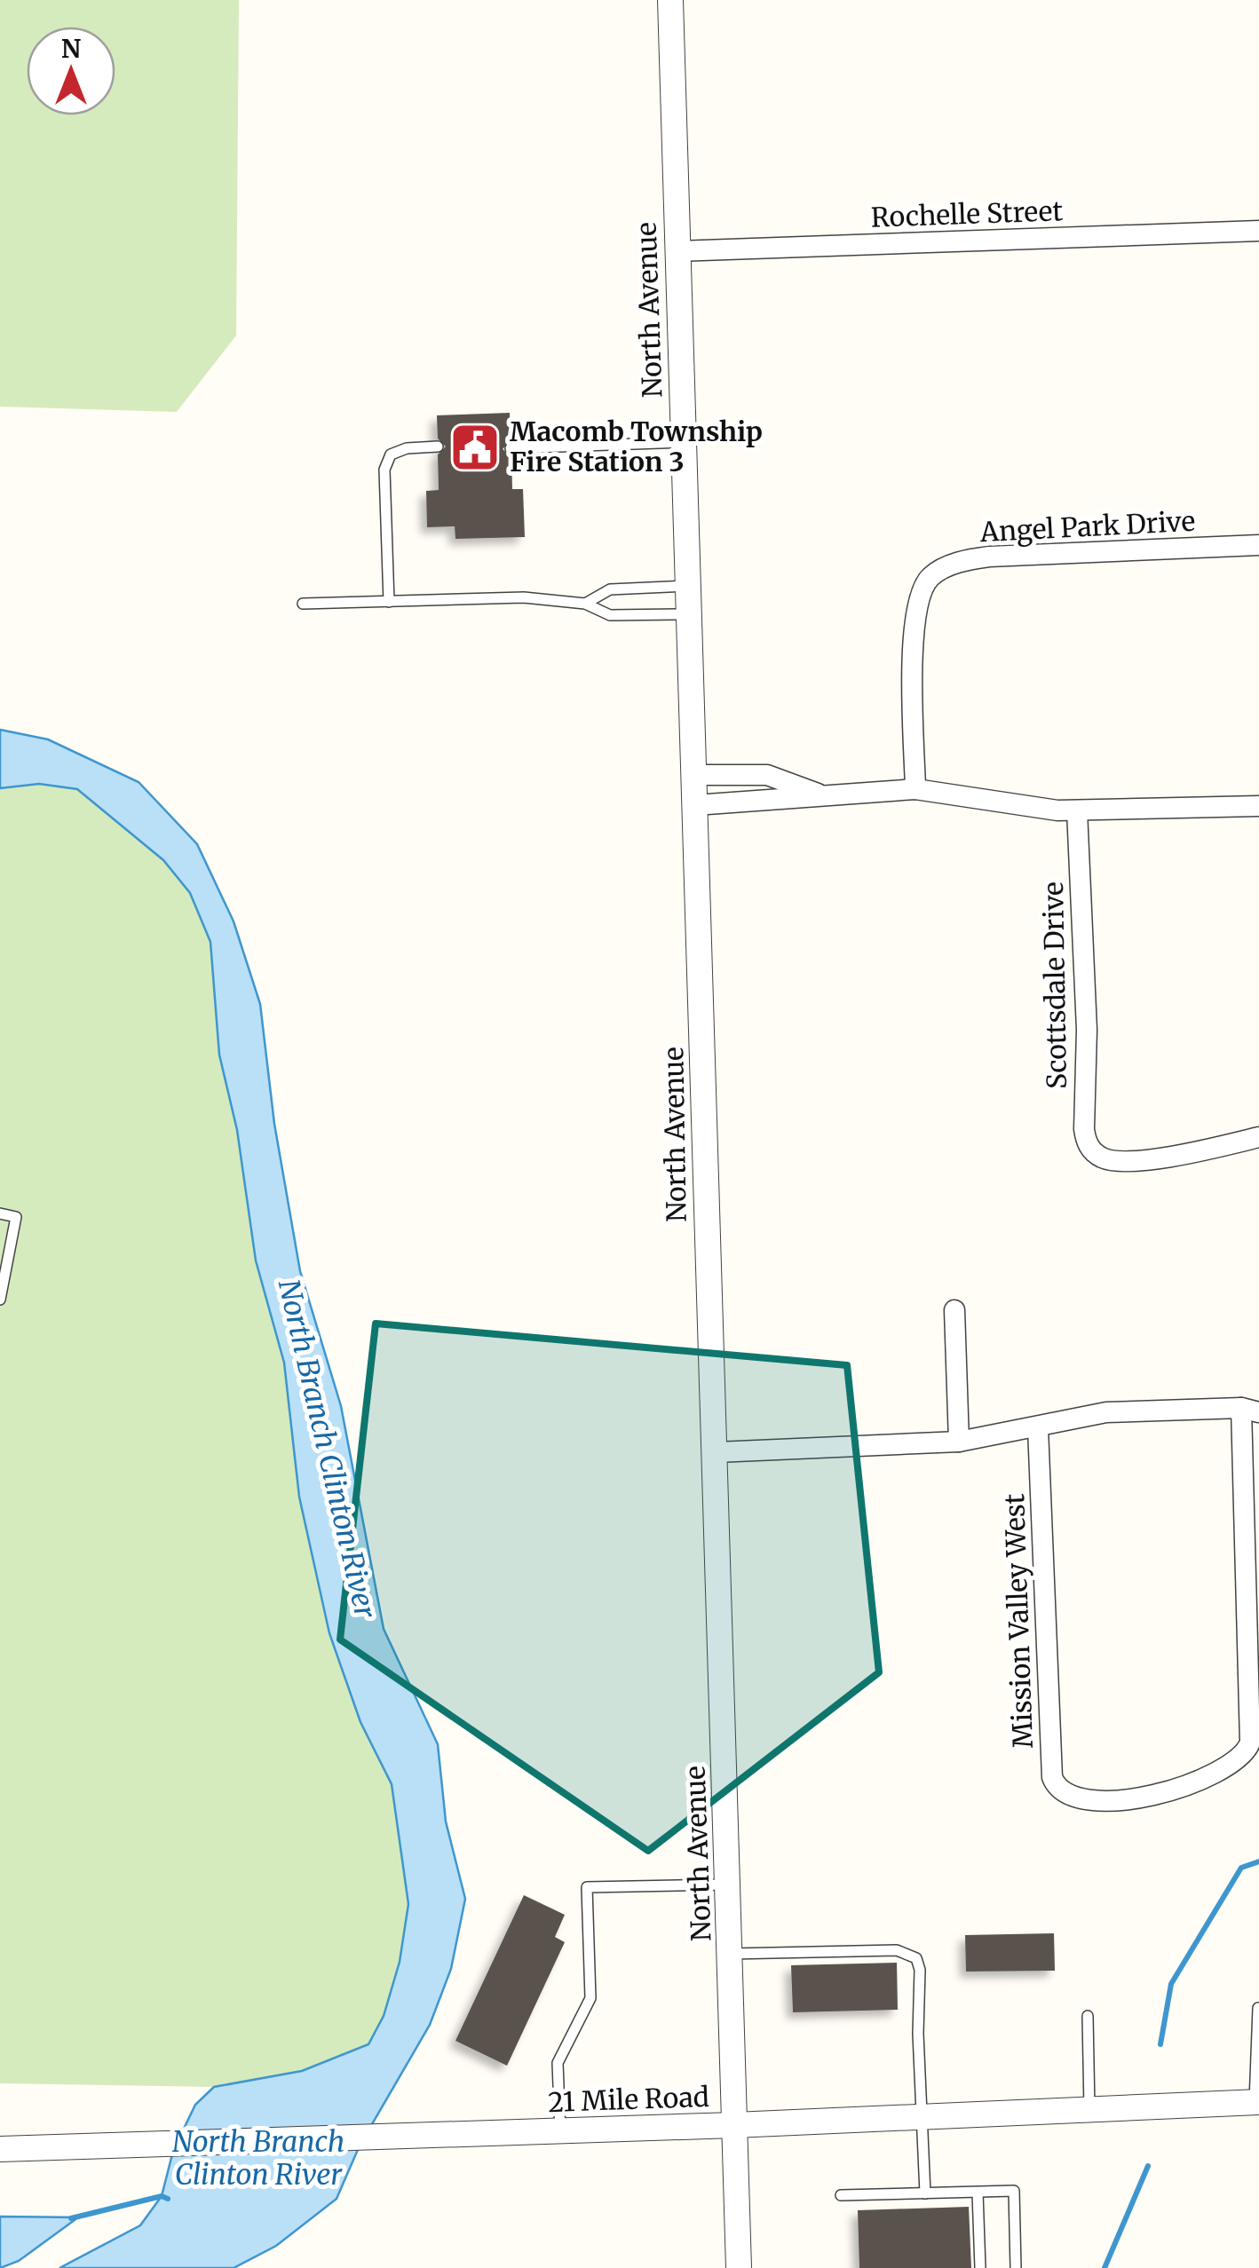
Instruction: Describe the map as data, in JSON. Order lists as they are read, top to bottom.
{
  "streets": {
    "street": [
      "Rochelle Street",
      "North Avenue",
      "Angel Park Drive",
      "Scottsdale Drive",
      "Mission Valley West",
      "21 Mile Road"
    ]
  },
  "crossings": [
    ["Rochelle Street", "North Avenue"],
    ["North Avenue", "21 Mile Road"]
  ],
  "water": ["North Branch Clinton River"],
  "places": {
    "public building": ["Macomb Township Fire Station 3"]
  },
  "north": "top"
}
